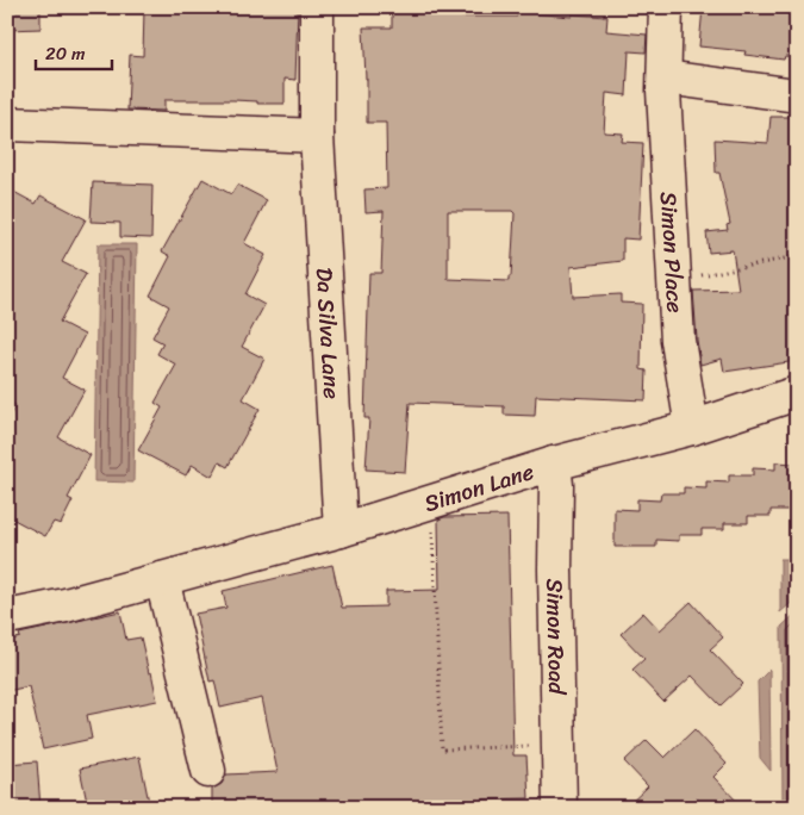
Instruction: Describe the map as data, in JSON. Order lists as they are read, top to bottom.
{
  "streets": {
    "street": [
      "Simon Place",
      "Da Silva Lane",
      "Simon Lane",
      "Simon Road"
    ]
  },
  "crossings": [
    ["Simon Place", "Simon Lane"],
    ["Da Silva Lane", "Simon Lane"],
    ["Simon Lane", "Simon Road"]
  ],
  "scale_bar": "20 m"
}
